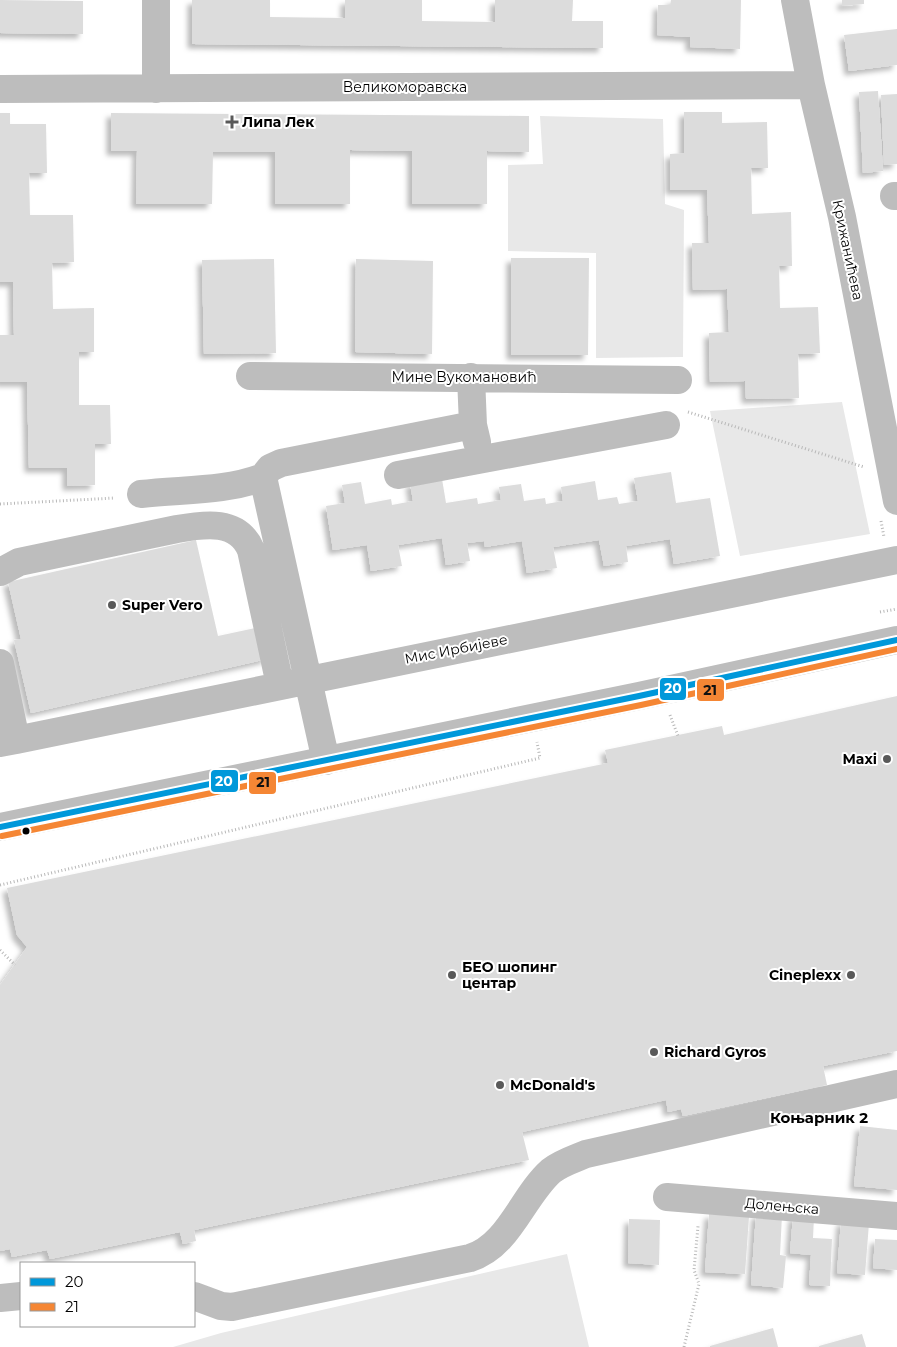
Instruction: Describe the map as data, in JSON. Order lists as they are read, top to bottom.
{
  "streets": {
    "street": [
      "Великоморавска",
      "Крижанићева",
      "Мине Вукомановић",
      "Мис Ирбијеве",
      "Долењска"
    ]
  },
  "crossings": [
    ["Великоморавска", "Крижанићева"]
  ],
  "districts": ["Коњарник 2"],
  "places": {
    "health": ["Липа Лек"],
    "other": [
      "Super Vero",
      "Maxi",
      "БЕО шопинг центар",
      "Cineplexx",
      "Richard Gyros",
      "McDonald's"
    ]
  },
  "lines": ["transit line 20", "transit line 21"],
  "legend": ["20", "21"]
}
